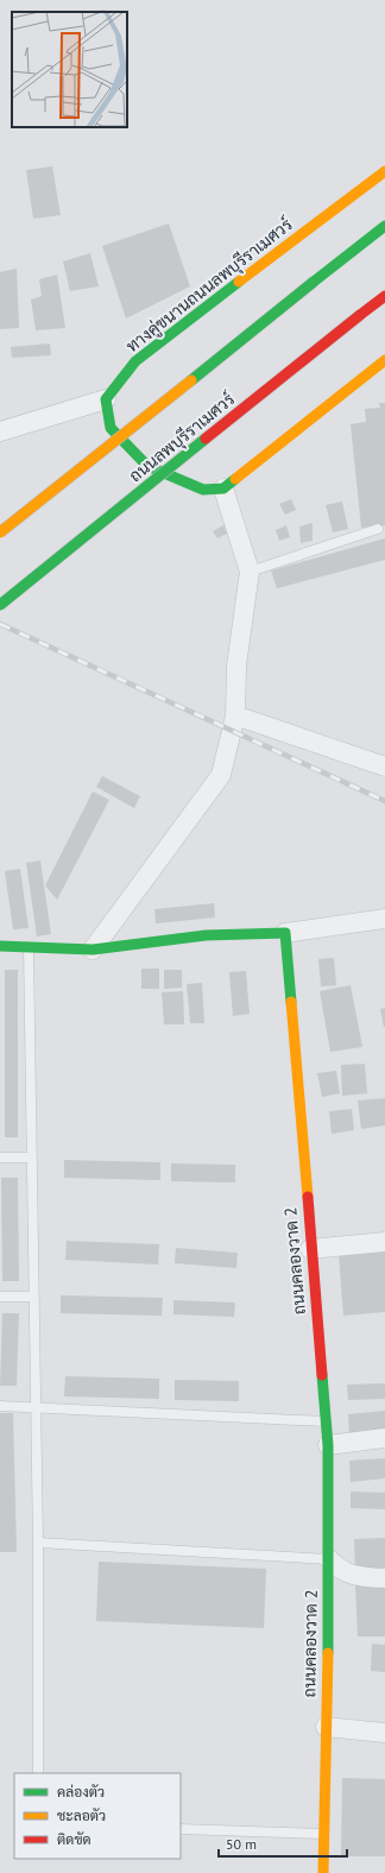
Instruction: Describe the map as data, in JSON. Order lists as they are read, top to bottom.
{
  "streets": {
    "main road": ["ทางคู่ขนานถนนลพบุรีราเมศวร์", "ถนนลพบุรีราเมศวร์", "ถนนคลองวาด 2"]
  },
  "legend": ["คล่องตัว", "ชะลอตัว", "ติดขัด"],
  "scale_bar": "50 m"
}
